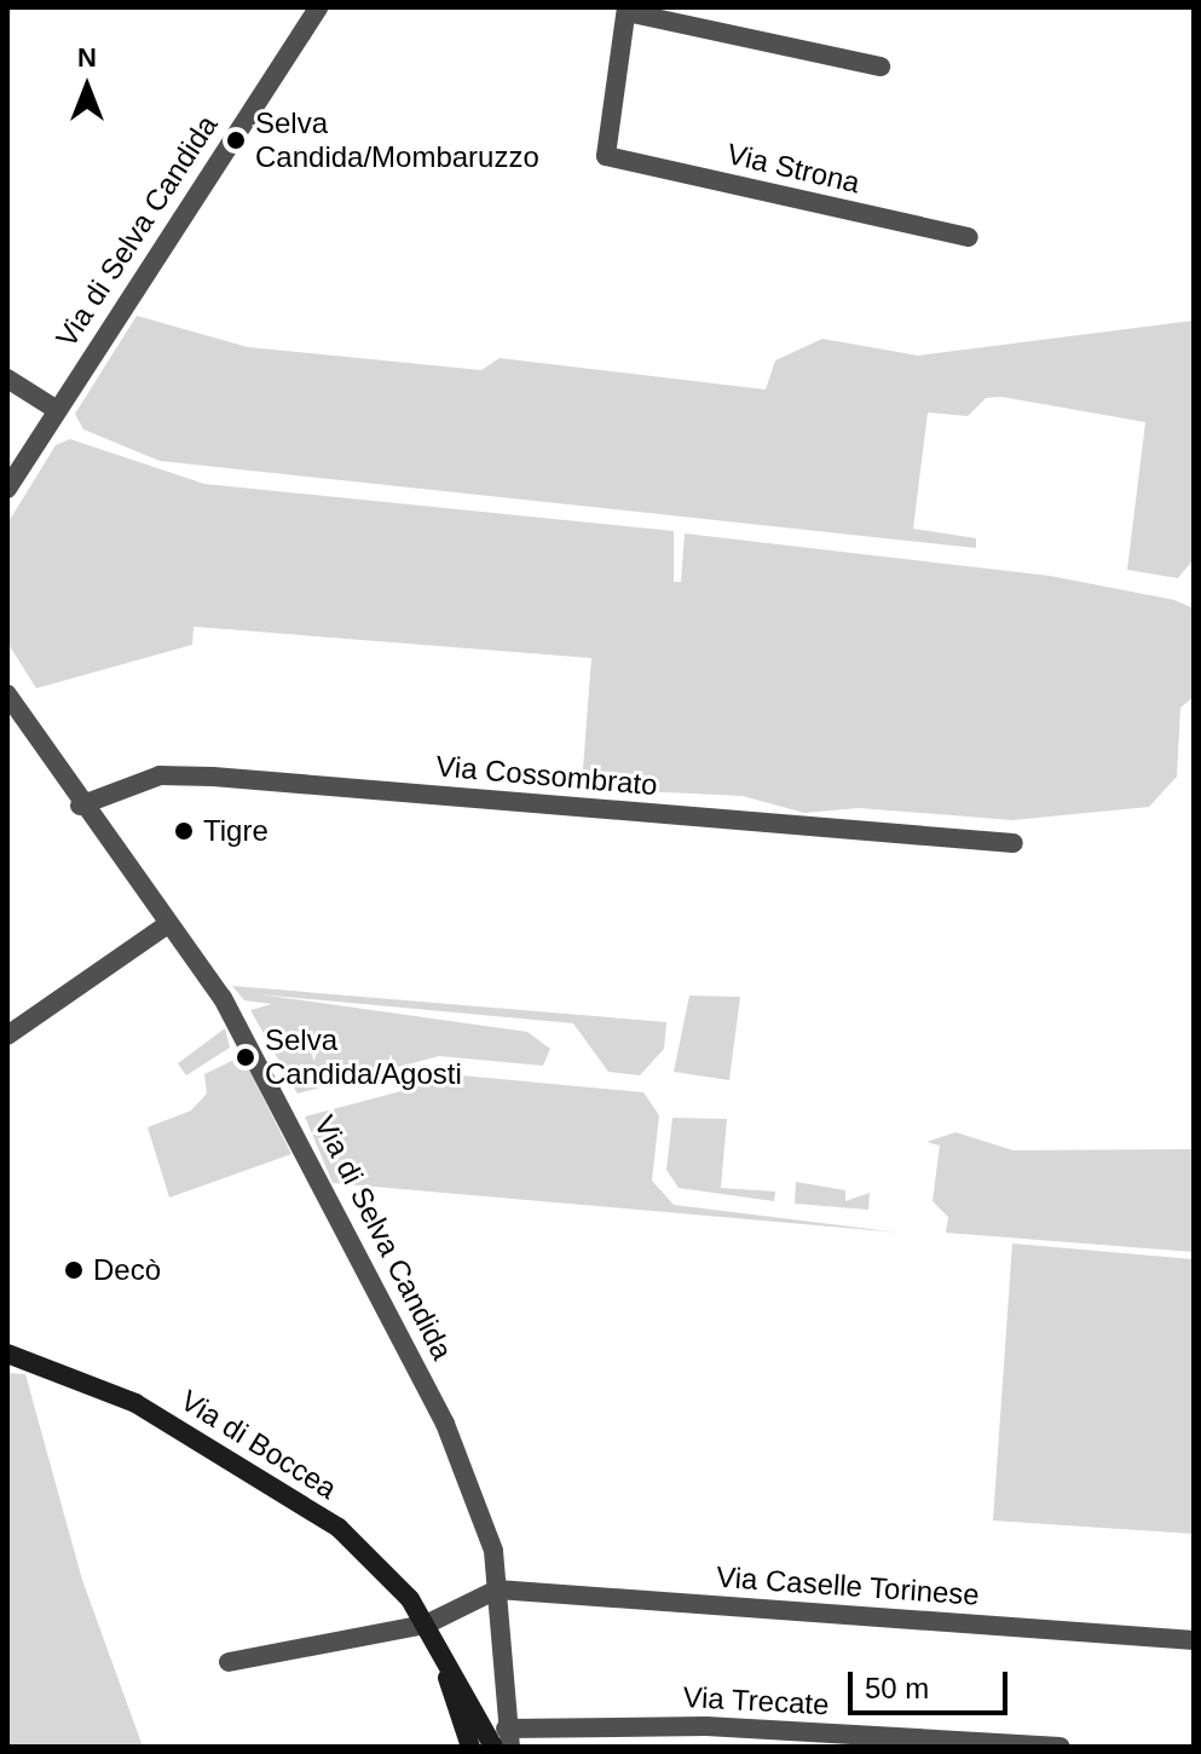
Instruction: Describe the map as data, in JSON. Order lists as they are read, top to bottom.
{
  "streets": {
    "main road": ["Via di Boccea"],
    "street": [
      "Via Strona",
      "Via di Selva Candida",
      "Via Cossombrato",
      "Via Caselle Torinese",
      "Via Trecate"
    ]
  },
  "crossings": [
    ["Via di Selva Candida", "Via Cossombrato"],
    ["Via di Selva Candida", "Via Caselle Torinese"],
    ["Via di Selva Candida", "Via Trecate"]
  ],
  "places": [
    "Selva Candida/Mombaruzzo",
    "Tigre",
    "Selva Candida/Agosti",
    "Decò"
  ],
  "scale_bar": "50 m",
  "north": "top"
}
